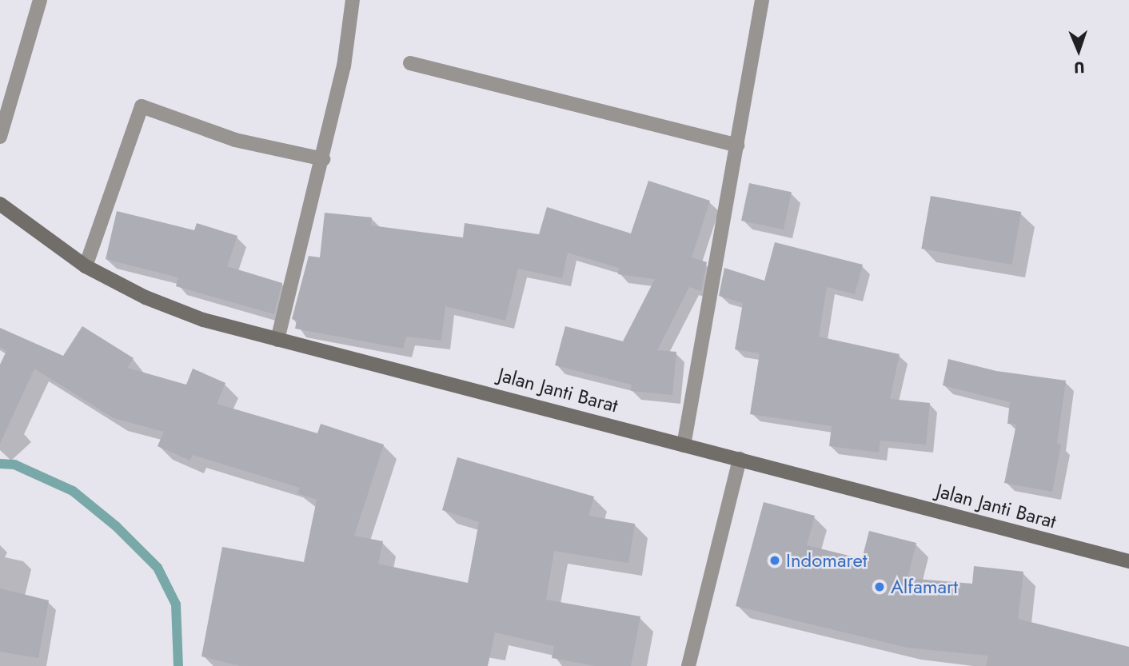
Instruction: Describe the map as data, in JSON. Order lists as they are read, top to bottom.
{
  "streets": {
    "street": ["Jalan Janti Barat"]
  },
  "places": ["Indomaret", "Alfamart"],
  "north": "bottom"
}
